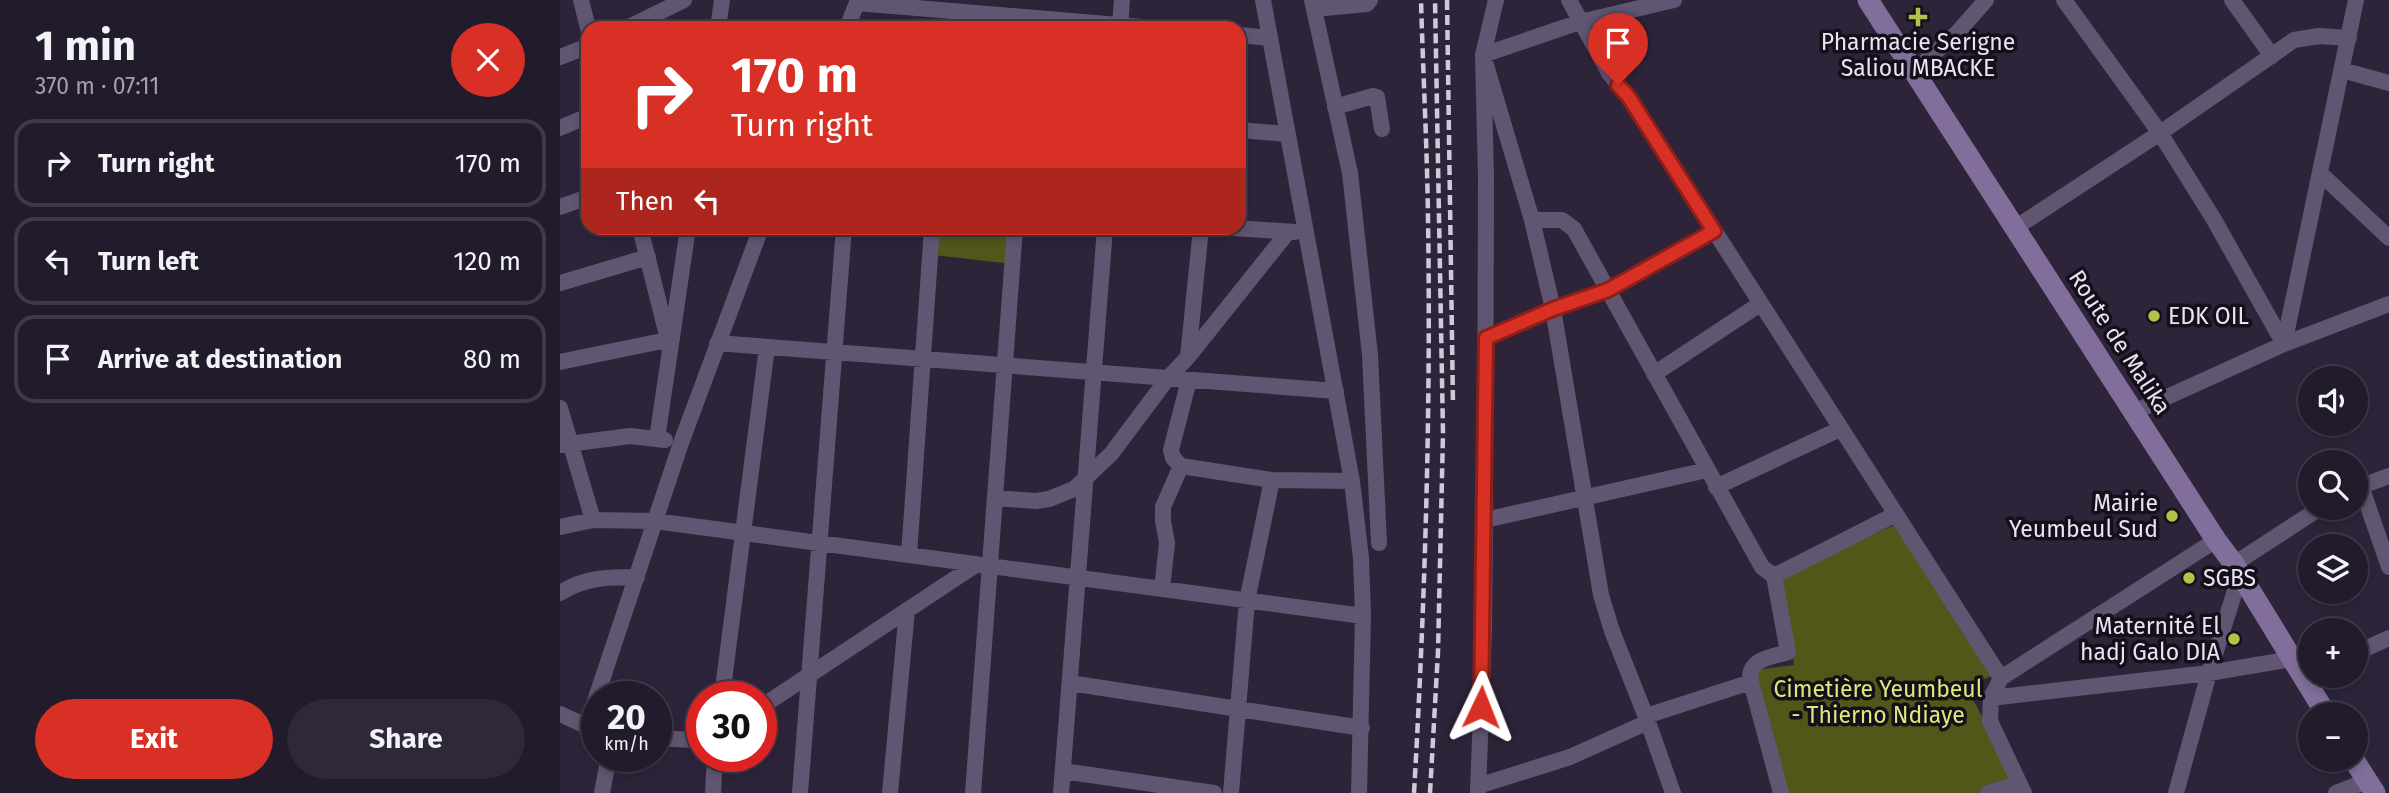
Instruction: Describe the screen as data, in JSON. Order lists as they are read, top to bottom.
{
  "streets": {
    "main road": ["Route de Malika"]
  },
  "parks": ["Cimetière Yeumbeul - Thierno Ndiaye"],
  "places": {
    "health": ["Pharmacie Serigne Saliou MBACKE"],
    "other": [
      "EDK OIL",
      "Mairie Yeumbeul Sud",
      "SGBS",
      "Maternité El hadj Galo DIA"
    ]
  },
  "page": {
    "heading": ["1 min", "370 m · 07:11"],
    "turn": ["170 m", "Turn right"],
    "list": [
      {
        "name": "Turn right",
        "value": "170 m"
      },
      {
        "name": "Turn left",
        "value": "120 m"
      },
      {
        "name": "Arrive at destination",
        "value": "80 m"
      }
    ],
    "then": "Then",
    "map_buttons": ["+", "−"],
    "speed": "20 km/h",
    "limit": "30",
    "buttons": ["Exit", "Share"]
  }
}
